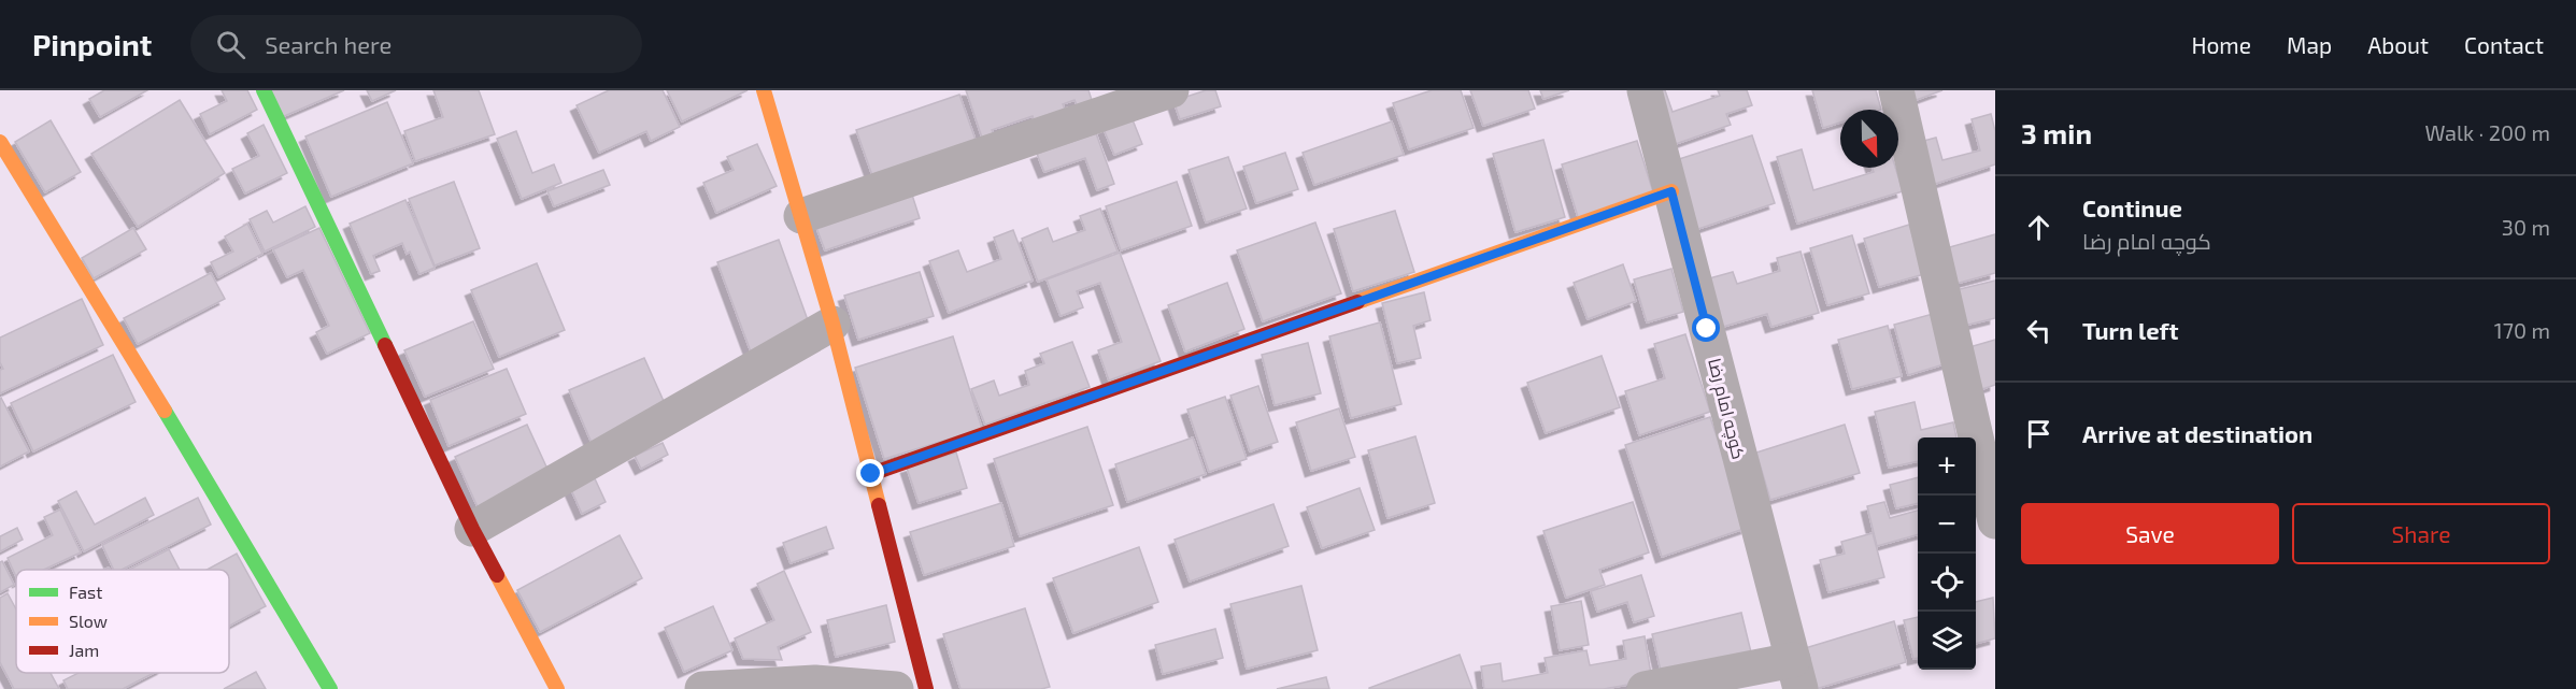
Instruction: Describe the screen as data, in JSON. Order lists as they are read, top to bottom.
{
  "streets": {
    "street": ["کوچه امام رضا"]
  },
  "legend": ["Fast", "Slow", "Jam"],
  "north": "bottom",
  "page": {
    "header": "Pinpoint",
    "search": "Search here",
    "nav": [
      "Home",
      "Map",
      "About",
      "Contact"
    ],
    "heading": ["3 min", "Walk · 200 m"],
    "list": [
      ["Continue", "کوچه امام رضا", "30 m"],
      ["Turn left", "170 m"],
      "Arrive at destination"
    ],
    "map_buttons": ["+", "−"],
    "buttons": ["Save", "Share"]
  }
}
